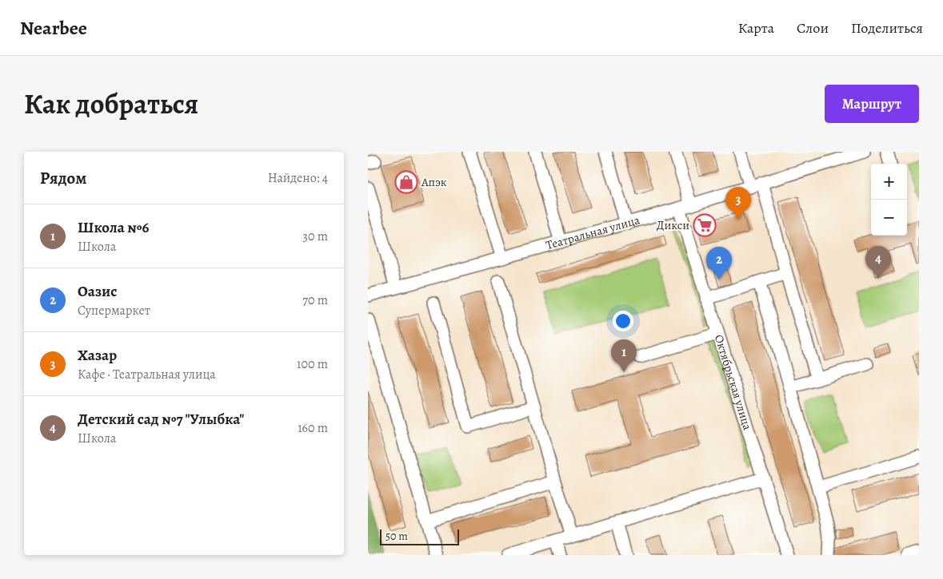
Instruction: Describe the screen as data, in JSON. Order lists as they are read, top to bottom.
{
  "streets": {
    "street": ["Театральная улица", "Октябрьская улица"]
  },
  "crossings": [
    ["Театральная улица", "Октябрьская улица"]
  ],
  "places": {
    "shop": ["Апэк"],
    "supermarket": ["Дикси"]
  },
  "scale_bar": "50 m",
  "page": {
    "header": "Nearbee",
    "nav": ["Карта", "Слои", "Поделиться"],
    "title": "Как добраться",
    "buttons": "Маршрут",
    "heading": ["Рядом", "Найдено: 4"],
    "map_buttons": ["+", "−"],
    "pins": [
      "3",
      "4",
      "2",
      "1"
    ],
    "list": [
      {
        "mark": "1",
        "name": "Школа №6",
        "note": "Школа",
        "value": "30 m"
      },
      {
        "mark": "2",
        "name": "Оазис",
        "note": "Супермаркет",
        "value": "70 m"
      },
      {
        "mark": "3",
        "name": "Хазар",
        "note": "Кафе · Театральная улица",
        "value": "100 m"
      },
      {
        "mark": "4",
        "name": "Детский сад №7 \"Улыбка\"",
        "note": "Школа",
        "value": "160 m"
      }
    ],
    "scale": "50 m"
  }
}
